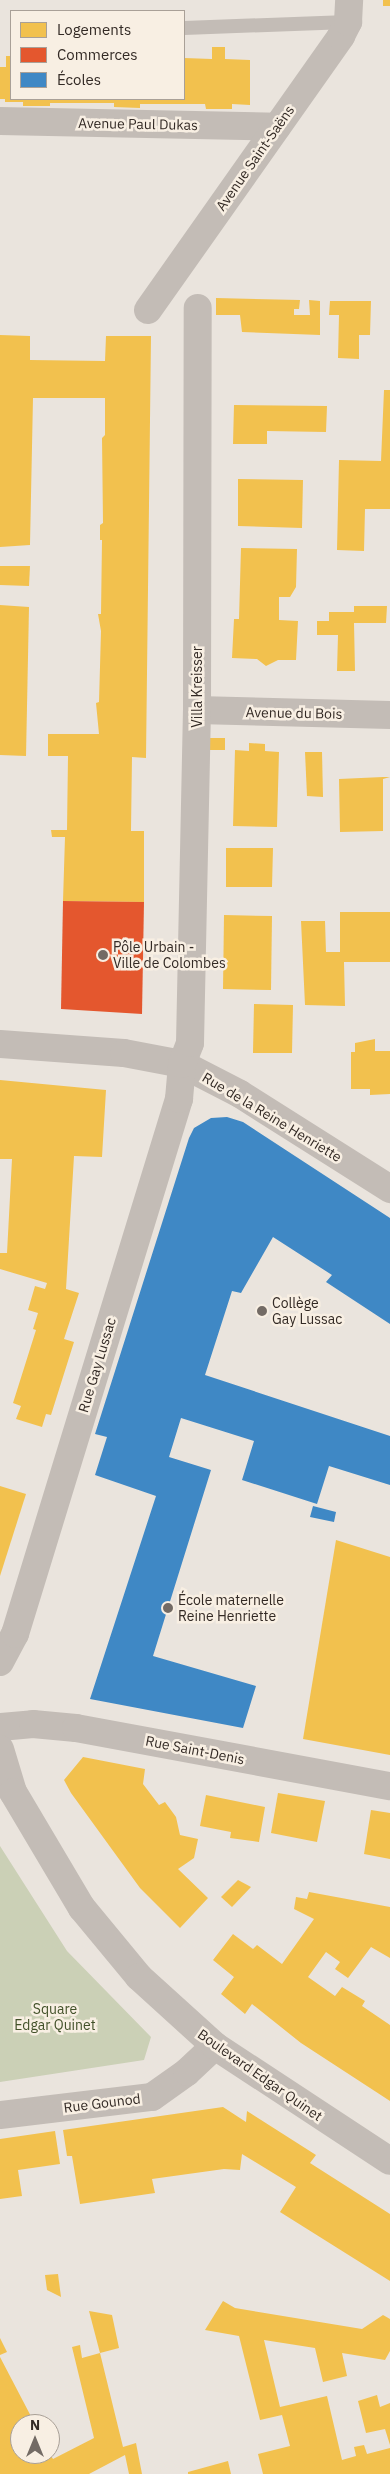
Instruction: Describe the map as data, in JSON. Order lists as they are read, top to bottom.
{
  "streets": {
    "street": [
      "Avenue Paul Dukas",
      "Avenue Saint-Saëns",
      "Villa Kreisser",
      "Avenue du Bois",
      "Rue de la Reine Henriette",
      "Rue Gay Lussac",
      "Rue Saint-Denis",
      "Boulevard Edgar Quinet",
      "Rue Gounod"
    ]
  },
  "crossings": [
    ["Avenue Paul Dukas", "Avenue Saint-Saëns"],
    ["Villa Kreisser", "Avenue du Bois"],
    ["Villa Kreisser", "Rue de la Reine Henriette"],
    ["Villa Kreisser", "Rue Gay Lussac"],
    ["Rue de la Reine Henriette", "Rue Gay Lussac"],
    ["Boulevard Edgar Quinet", "Rue Gounod"]
  ],
  "parks": ["Square Edgar Quinet"],
  "places": ["Pôle Urbain - Ville de Colombes", "Collège Gay Lussac", "École maternelle Reine Henriette"],
  "legend": ["Logements", "Commerces", "Écoles"],
  "north": "top"
}
